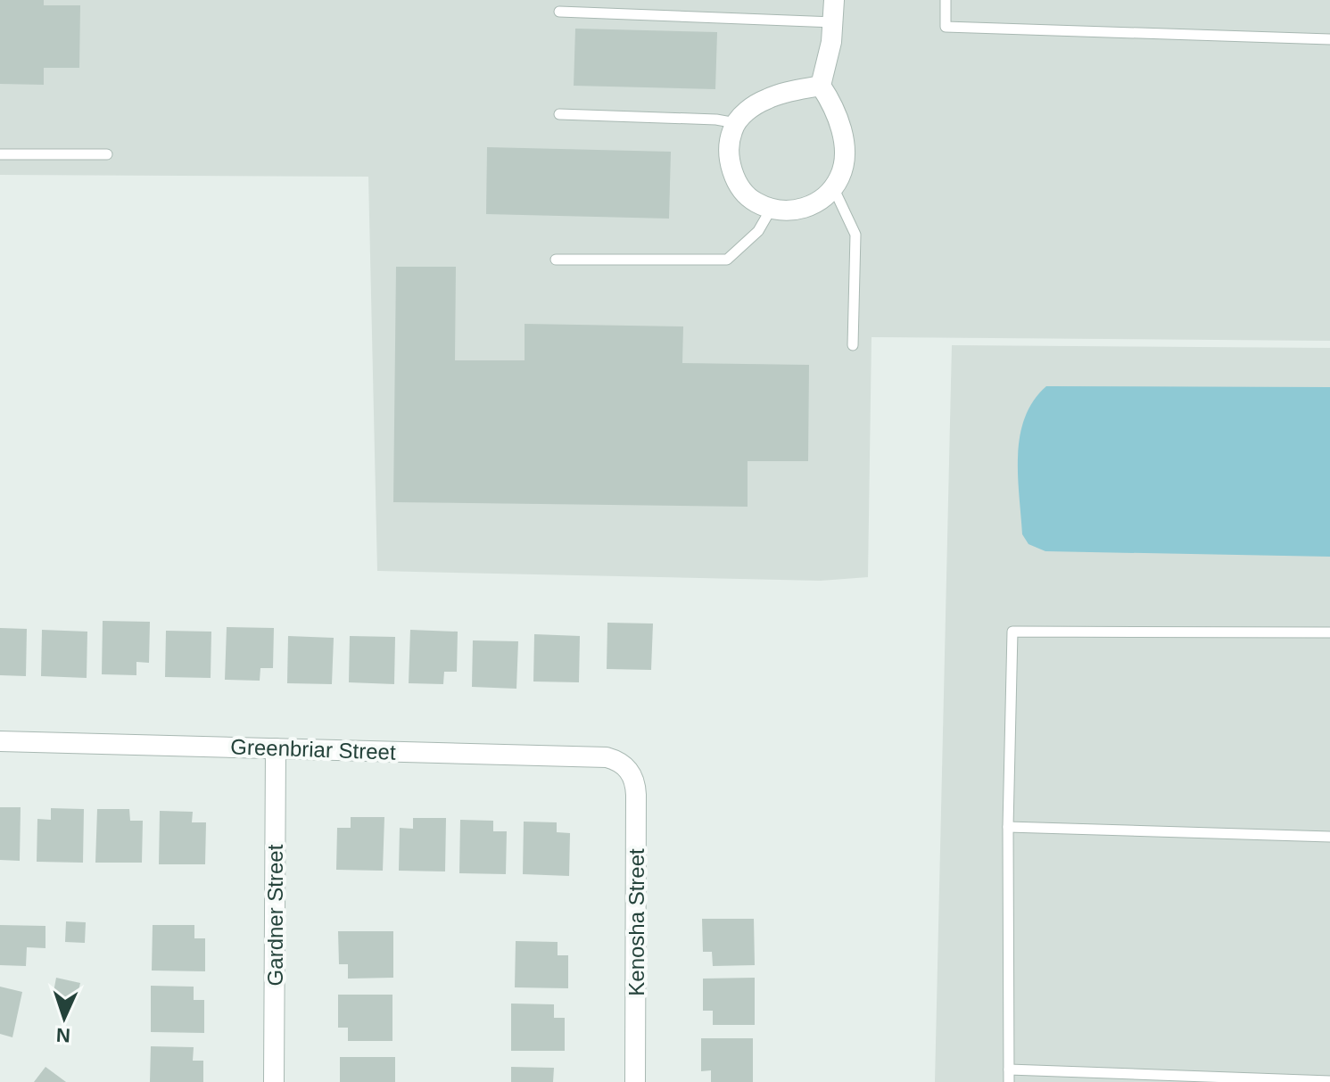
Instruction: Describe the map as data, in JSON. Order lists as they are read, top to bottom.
{
  "streets": {
    "street": ["Greenbriar Street", "Gardner Street", "Kenosha Street"]
  },
  "crossings": [
    ["Greenbriar Street", "Gardner Street"],
    ["Greenbriar Street", "Kenosha Street"]
  ],
  "north": "bottom"
}
